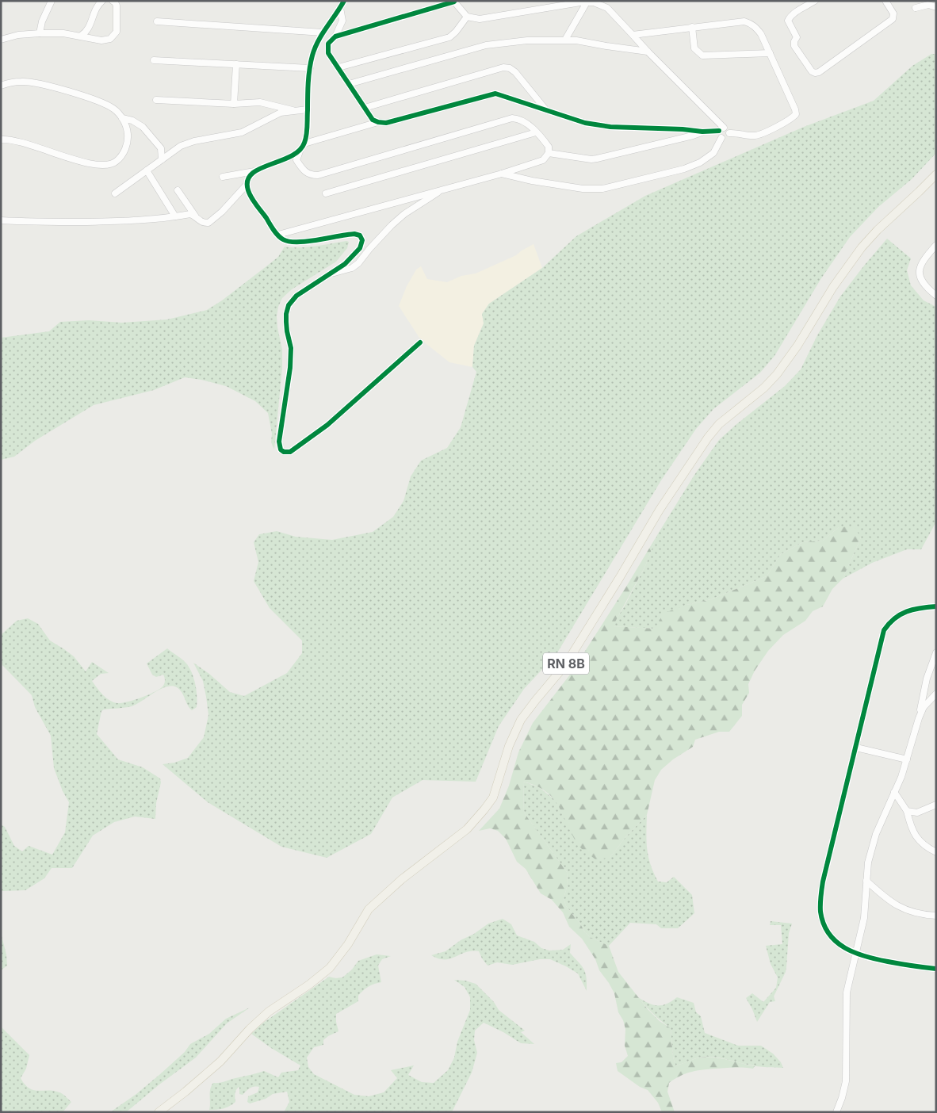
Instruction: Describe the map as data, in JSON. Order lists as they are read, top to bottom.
{
  "streets": {
    "main road": ["RN 8B"]
  }
}
